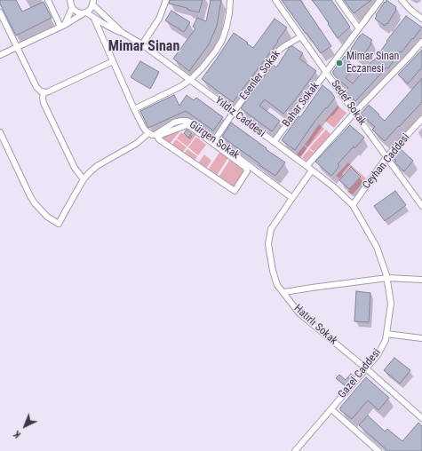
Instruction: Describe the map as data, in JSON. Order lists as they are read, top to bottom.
{
  "streets": {
    "street": [
      "Esenler Sokak",
      "Sedef Sokak",
      "Bahar Sokak",
      "Yıldız Caddesi",
      "Gürgen Sokak",
      "Ceyhan Caddesi",
      "Hatırlı Sokak",
      "Gazel Caddesi"
    ]
  },
  "crossings": [
    ["Esenler Sokak", "Sedef Sokak"],
    ["Esenler Sokak", "Yıldız Caddesi"],
    ["Esenler Sokak", "Gürgen Sokak"],
    ["Sedef Sokak", "Bahar Sokak"],
    ["Sedef Sokak", "Ceyhan Caddesi"],
    ["Bahar Sokak", "Yıldız Caddesi"],
    ["Yıldız Caddesi", "Ceyhan Caddesi"],
    ["Yıldız Caddesi", "Hatırlı Sokak"],
    ["Yıldız Caddesi", "Gazel Caddesi"],
    ["Gürgen Sokak", "Hatırlı Sokak"],
    ["Ceyhan Caddesi", "Gazel Caddesi"],
    ["Hatırlı Sokak", "Gazel Caddesi"]
  ],
  "districts": ["Mimar Sinan"],
  "places": ["Mimar Sinan Eczanesi"],
  "north": "bottom left"
}
